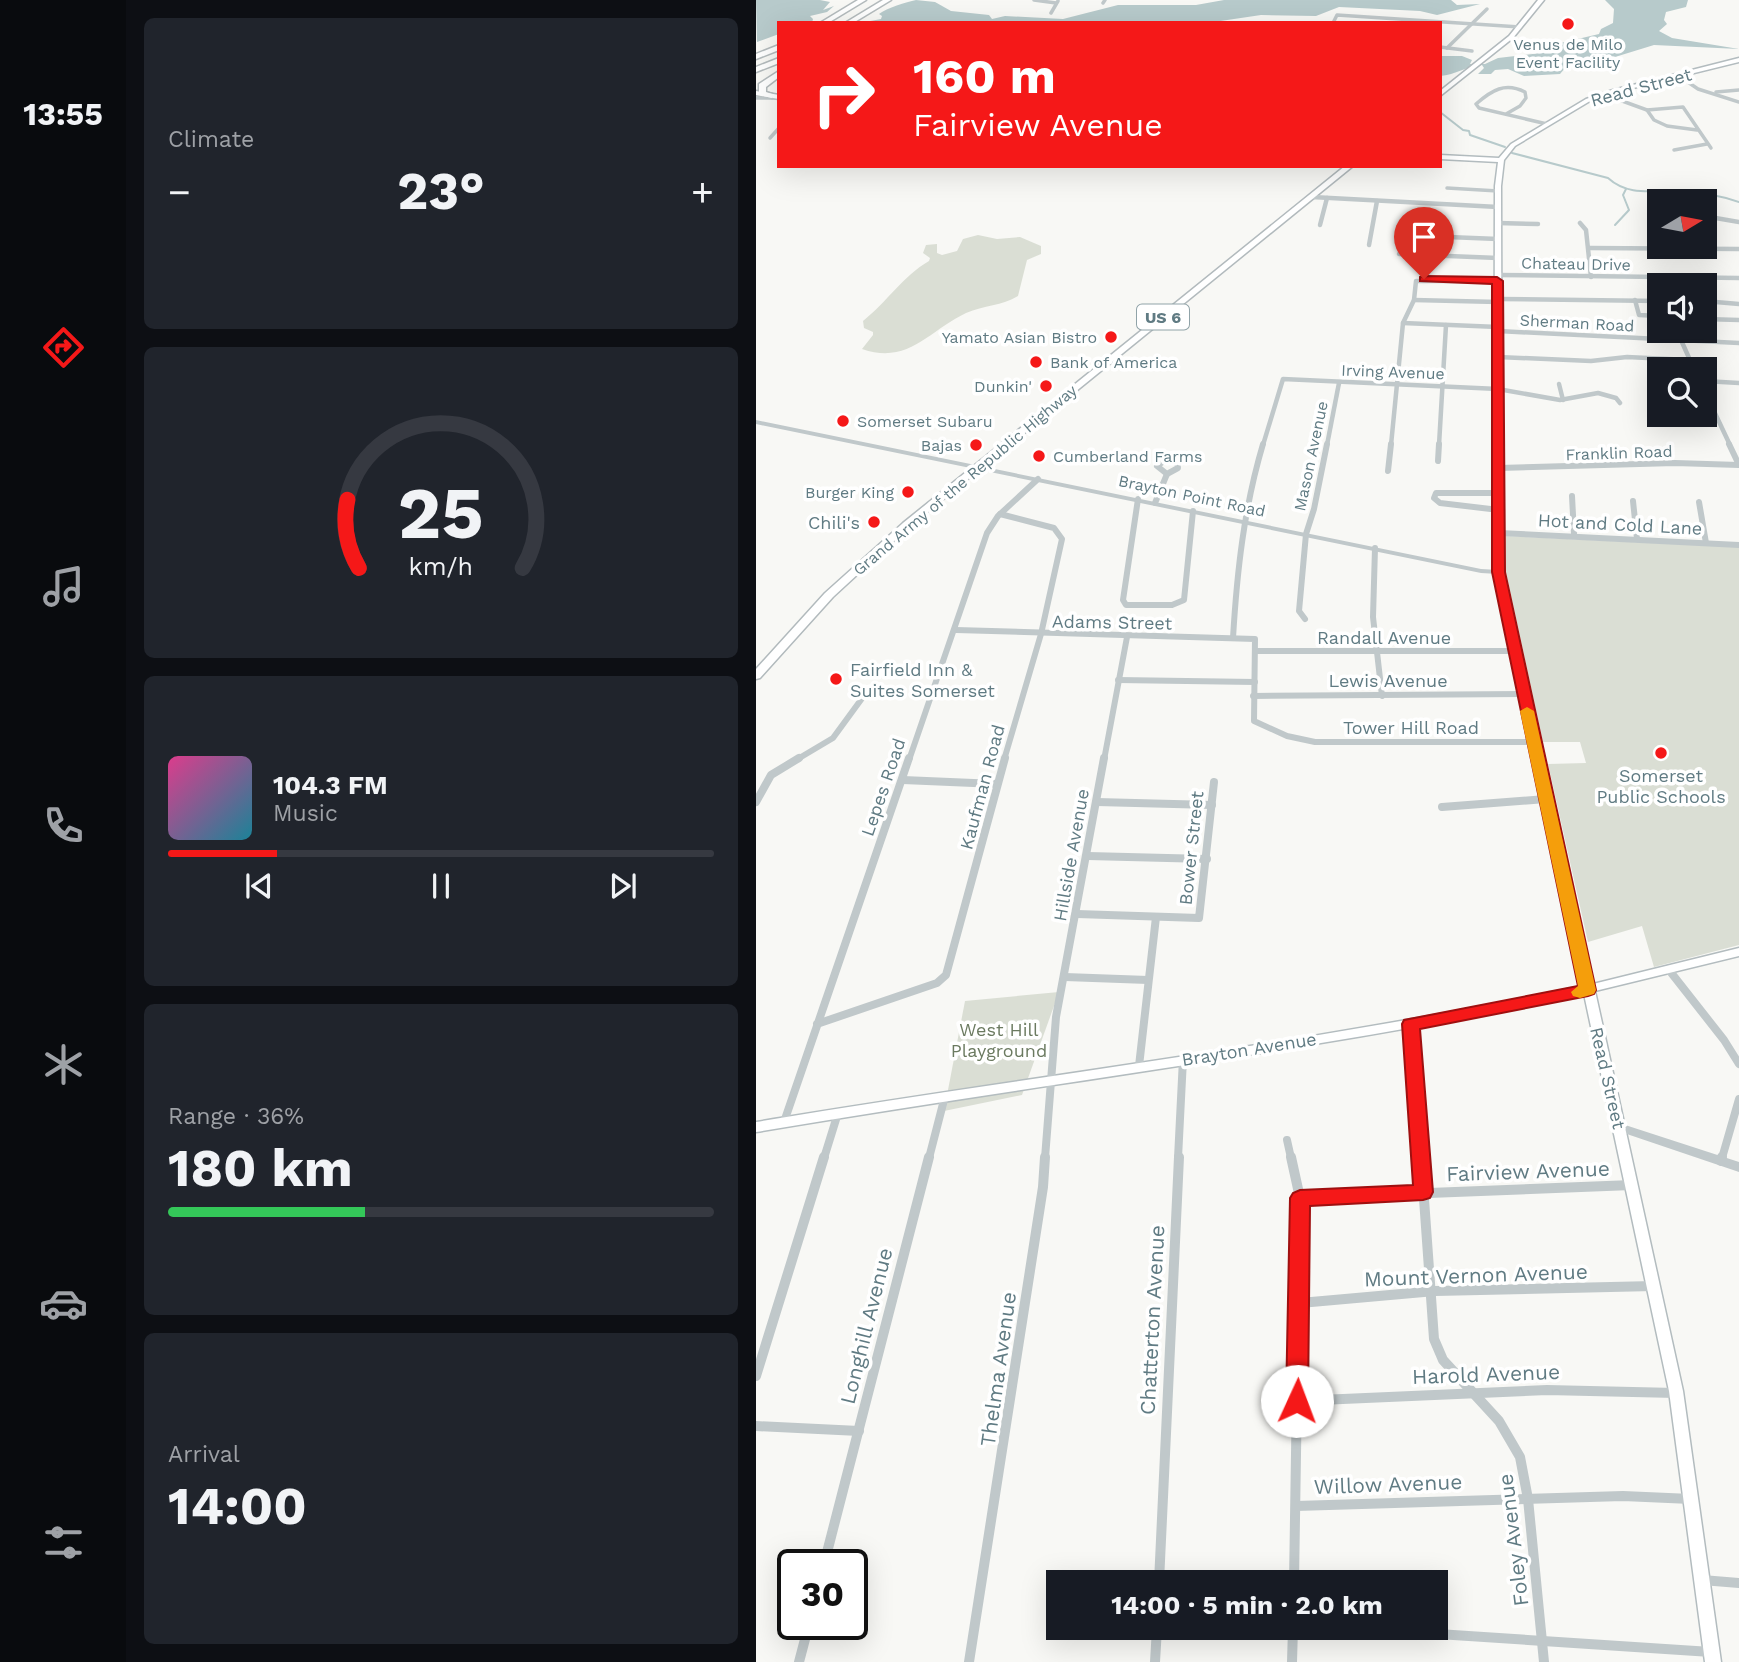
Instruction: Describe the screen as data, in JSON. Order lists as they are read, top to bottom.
{
  "streets": {
    "main road": [
      "Read Street",
      "US 6",
      "Grand Army of the Republic Highway",
      "Brayton Avenue"
    ],
    "street": [
      "Chateau Drive",
      "Sherman Road",
      "Irving Avenue",
      "Franklin Road",
      "Mason Avenue",
      "Brayton Point Road",
      "Hot and Cold Lane",
      "Adams Street",
      "Randall Avenue",
      "Lewis Avenue",
      "Tower Hill Road",
      "Lepes Road",
      "Kaufman Road",
      "Bower Street",
      "Hillside Avenue",
      "Fairview Avenue",
      "Mount Vernon Avenue",
      "Chatterton Avenue",
      "Longhill Avenue",
      "Thelma Avenue",
      "Harold Avenue",
      "Willow Avenue",
      "Foley Avenue"
    ]
  },
  "crossings": [
    ["Read Street", "Chateau Drive"],
    ["Read Street", "Sherman Road"],
    ["Read Street", "Irving Avenue"],
    ["Read Street", "Franklin Road"],
    ["Read Street", "Brayton Point Road"],
    ["Read Street", "Hot and Cold Lane"],
    ["Read Street", "Randall Avenue"],
    ["Read Street", "Lewis Avenue"],
    ["Read Street", "Tower Hill Road"],
    ["Read Street", "Brayton Avenue"],
    ["Read Street", "Fairview Avenue"],
    ["Read Street", "Mount Vernon Avenue"],
    ["Read Street", "Harold Avenue"],
    ["Read Street", "Willow Avenue"],
    ["Irving Avenue", "Mason Avenue"],
    ["Irving Avenue", "Brayton Point Road"],
    ["Mason Avenue", "Brayton Point Road"],
    ["Grand Army of the Republic Highway", "Brayton Point Road"],
    ["Brayton Point Road", "Lepes Road"],
    ["Adams Street", "Lepes Road"],
    ["Adams Street", "Kaufman Road"],
    ["Adams Street", "Hillside Avenue"],
    ["Lewis Avenue", "Tower Hill Road"],
    ["Lepes Road", "Kaufman Road"],
    ["Lepes Road", "Brayton Avenue"],
    ["Hillside Avenue", "Brayton Avenue"],
    ["Hillside Avenue", "Thelma Avenue"],
    ["Brayton Avenue", "Chatterton Avenue"],
    ["Brayton Avenue", "Longhill Avenue"],
    ["Brayton Avenue", "Thelma Avenue"],
    ["Brayton Avenue", "Foley Avenue"],
    ["Fairview Avenue", "Foley Avenue"],
    ["Mount Vernon Avenue", "Foley Avenue"],
    ["Harold Avenue", "Foley Avenue"],
    ["Willow Avenue", "Foley Avenue"]
  ],
  "parks": ["West Hill Playground"],
  "places": [
    "Venus de Milo Event Facility",
    "Yamato Asian Bistro",
    "Bank of America",
    "Dunkin'",
    "Somerset Subaru",
    "Bajas",
    "Cumberland Farms",
    "Burger King",
    "Chili's",
    "Fairfield Inn & Suites Somerset",
    "Somerset Public Schools"
  ],
  "north": "right",
  "page": {
    "tabs": "13:55",
    "tile": [
      "Climate",
      ["Range · 36%", "180 km"],
      ["Arrival", "14:00"]
    ],
    "turn": ["160 m", "Fairview Avenue"],
    "heat": ["−", "23°", "+"],
    "song": ["104.3 FM", "Music"],
    "limit": "30",
    "trip": "14:00 · 5 min · 2.0 km",
    "gauge": ["25", "km/h"]
  }
}
